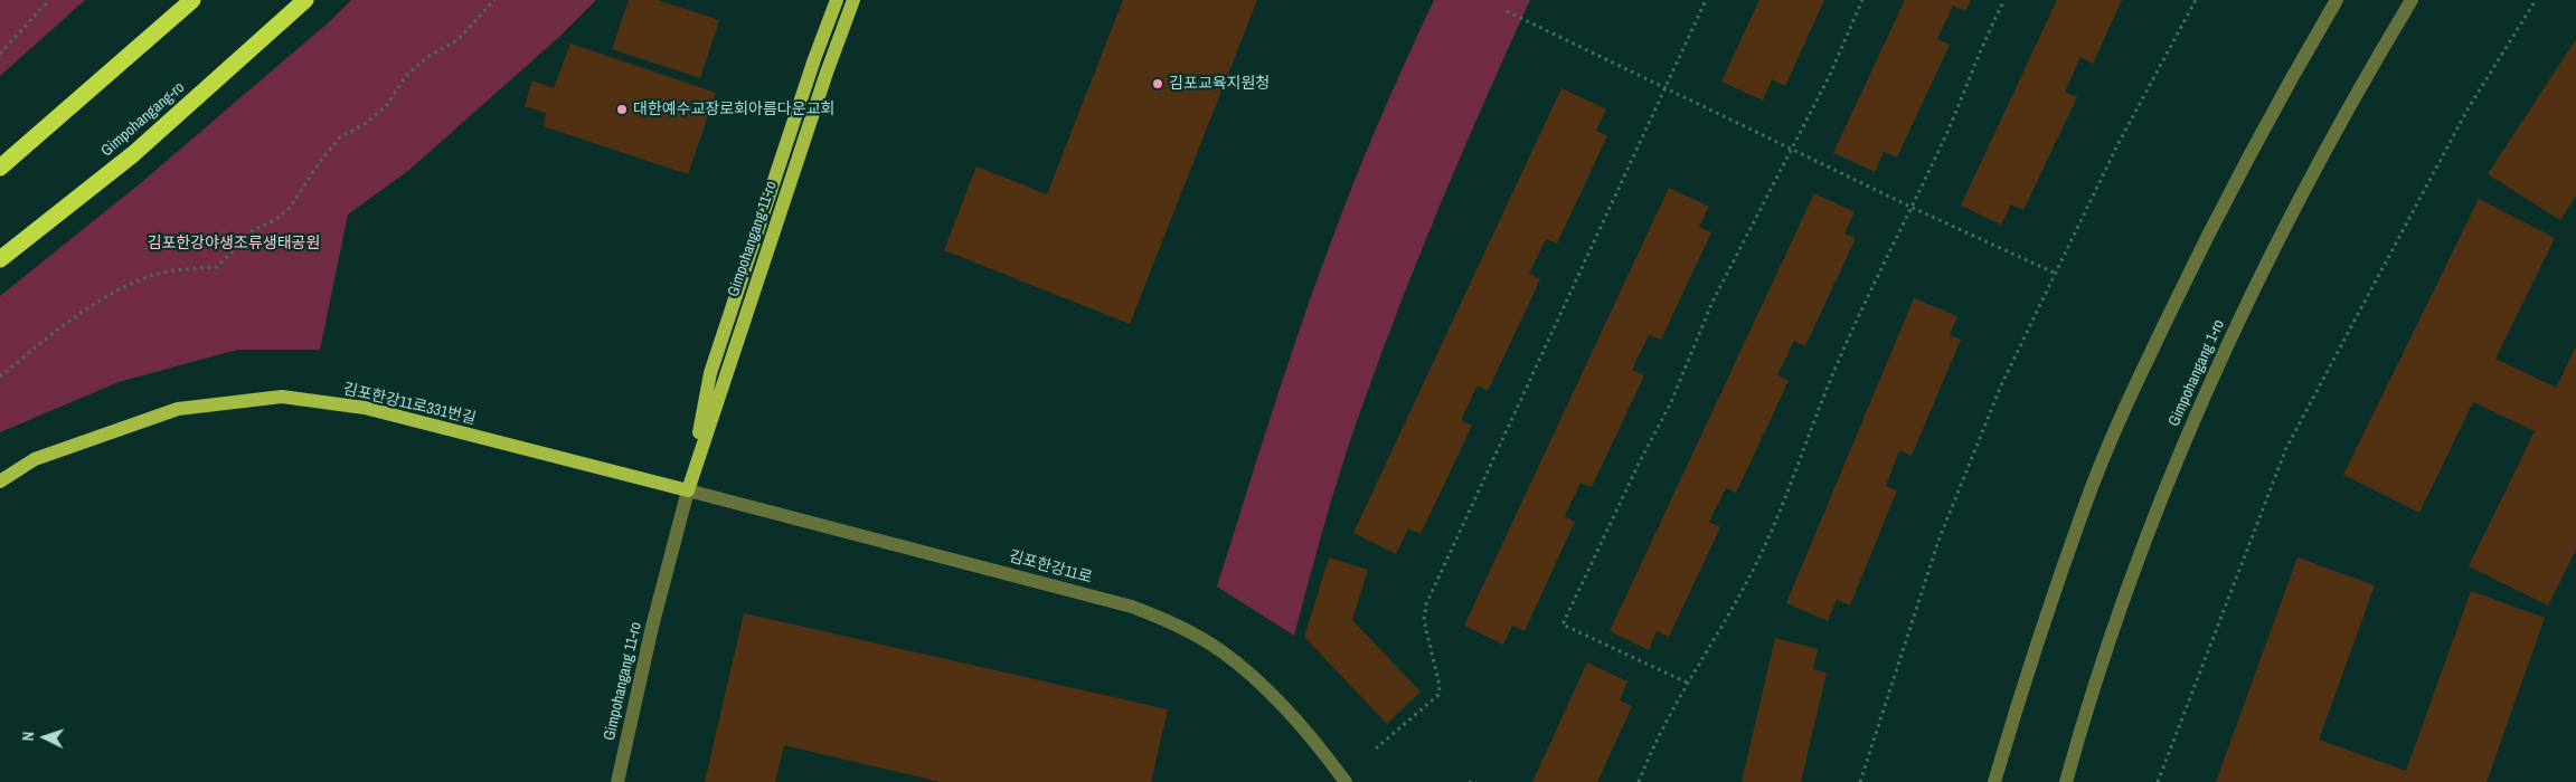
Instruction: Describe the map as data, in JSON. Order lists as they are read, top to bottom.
{
  "streets": {
    "highway": ["Gimpohangang-ro"],
    "main road": ["Gimpohangang 11-ro", "김포한강11로331번길"],
    "street": ["Gimpohangang 1-ro", "김포한강11로"]
  },
  "crossings": [
    ["Gimpohangang 11-ro", "김포한강11로331번길"],
    ["Gimpohangang 11-ro", "김포한강11로"],
    ["김포한강11로331번길", "김포한강11로"]
  ],
  "parks": ["김포한강야생조류생태공원"],
  "places": ["김포교육지원청", "대한예수교장로회아름다운교회"],
  "north": "left"
}
